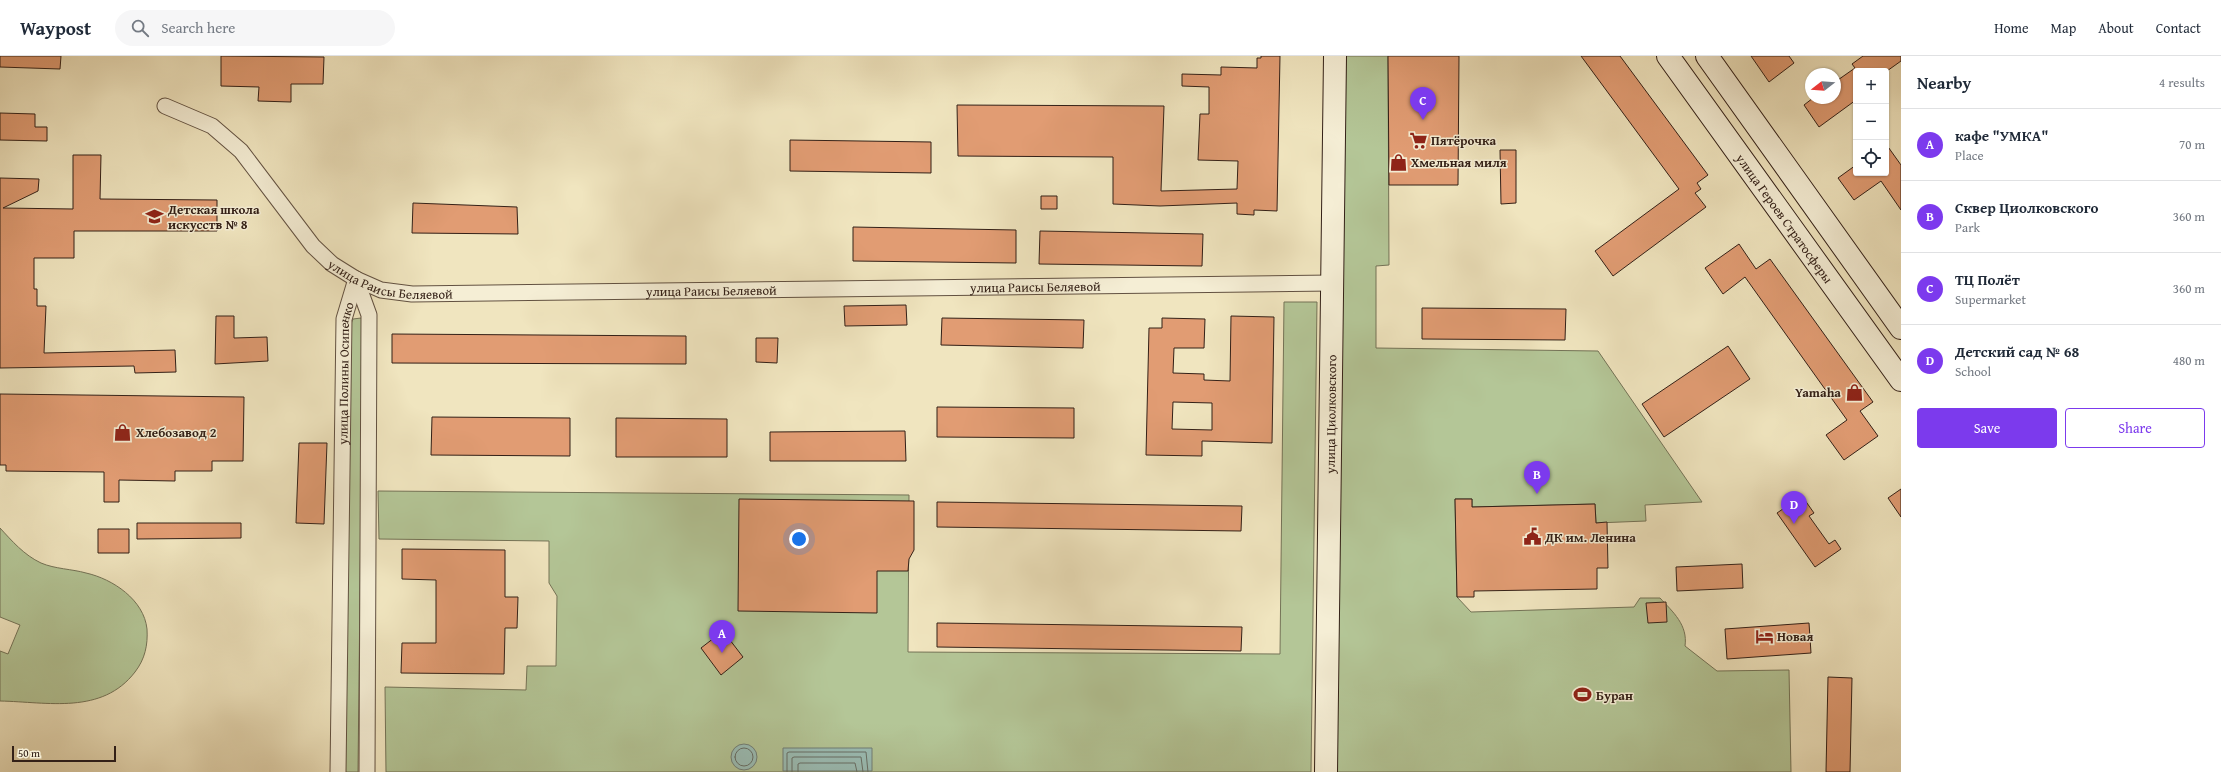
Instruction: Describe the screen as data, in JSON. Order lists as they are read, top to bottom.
{
  "streets": {
    "street": [
      "улица Героев Стратосферы",
      "улица Раисы Беляевой",
      "улица Полины Осипенко",
      "улица Циолковского"
    ]
  },
  "crossings": [
    ["улица Раисы Беляевой", "улица Полины Осипенко"],
    ["улица Раисы Беляевой", "улица Циолковского"]
  ],
  "places": {
    "supermarket": ["Пятёрочка"],
    "shop": ["Хмельная миля", "Yamaha", "Хлебозавод 2"],
    "school or university": ["Детская школа искусств № 8"],
    "public building": ["ДК им. Ленина"],
    "hotel": ["Новая"],
    "sports": ["Буран"]
  },
  "scale_bar": "50 m",
  "north": "left",
  "page": {
    "header": "Waypost",
    "search": "Search here",
    "nav": [
      "Home",
      "Map",
      "About",
      "Contact"
    ],
    "heading": ["Nearby", "4 results"],
    "map_buttons": ["+", "−"],
    "pins": [
      "C",
      "B",
      "D",
      "A"
    ],
    "list": [
      {
        "mark": "A",
        "name": "кафе \"УМКА\"",
        "note": "Place",
        "value": "70 m"
      },
      {
        "mark": "B",
        "name": "Сквер Циолковского",
        "note": "Park",
        "value": "360 m"
      },
      {
        "mark": "C",
        "name": "ТЦ Полёт",
        "note": "Supermarket",
        "value": "360 m"
      },
      {
        "mark": "D",
        "name": "Детский сад № 68",
        "note": "School",
        "value": "480 m"
      }
    ],
    "buttons": ["Save", "Share"],
    "scale": "50 m"
  }
}
